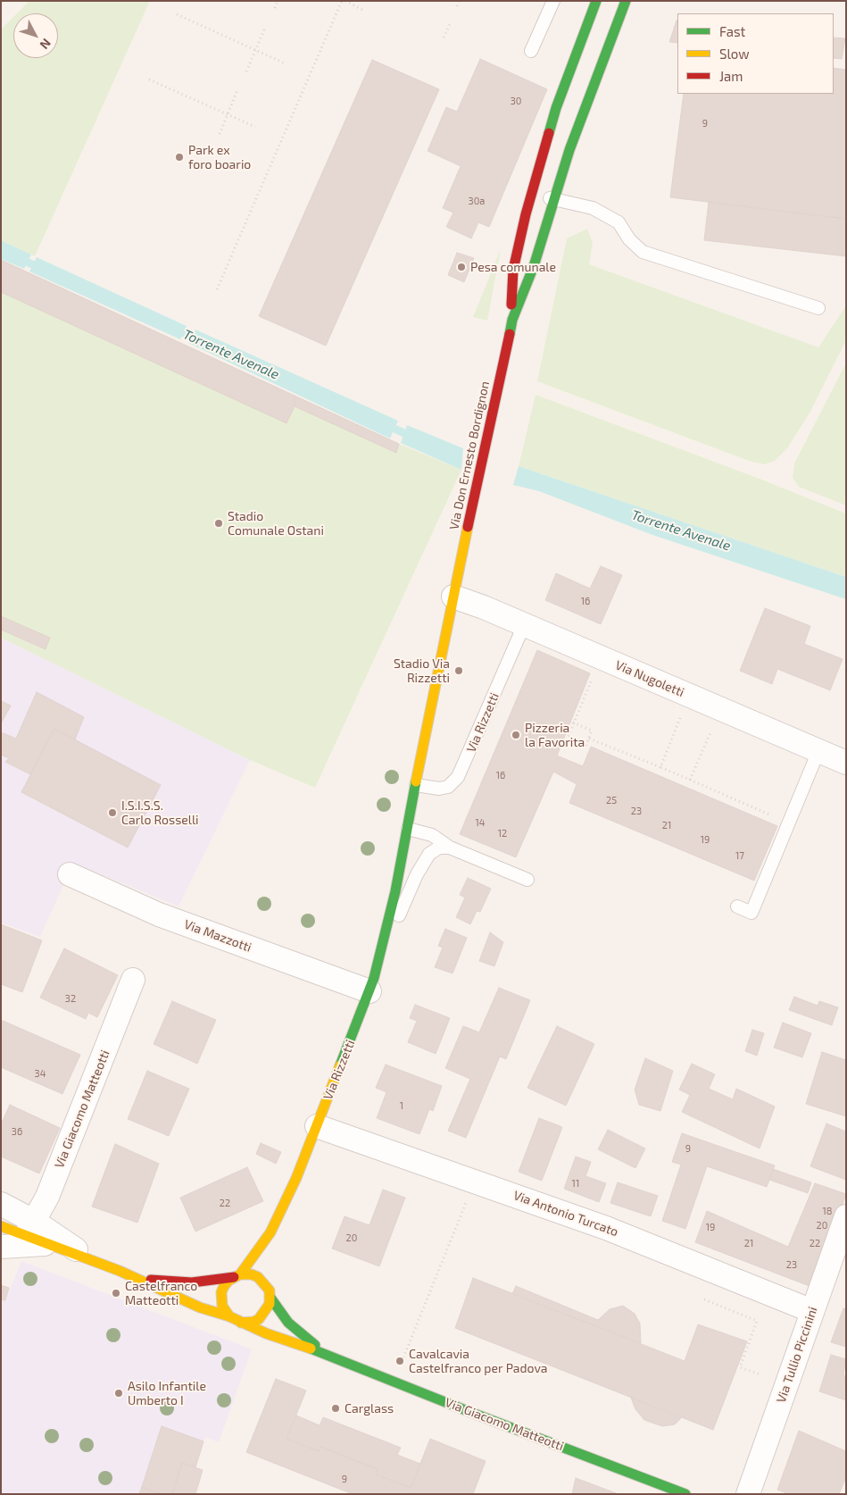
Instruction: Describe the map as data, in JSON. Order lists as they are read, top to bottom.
{
  "streets": {
    "street": [
      "Via Don Ernesto Bordignon",
      "Via Nugoletti",
      "Via Rizzetti",
      "Via Mazzotti",
      "Via Giacomo Matteotti",
      "Via Antonio Turcato",
      "Via Tullio Piccinini"
    ]
  },
  "crossings": [
    ["Via Don Ernesto Bordignon", "Via Nugoletti"],
    ["Via Don Ernesto Bordignon", "Via Rizzetti"],
    ["Via Nugoletti", "Via Rizzetti"],
    ["Via Rizzetti", "Via Mazzotti"],
    ["Via Rizzetti", "Via Giacomo Matteotti"],
    ["Via Rizzetti", "Via Antonio Turcato"],
    ["Via Antonio Turcato", "Via Tullio Piccinini"]
  ],
  "water": ["Torrente Avenale"],
  "places": [
    "Park ex foro boario",
    "Pesa comunale",
    "Stadio Comunale Ostani",
    "Stadio Via Rizzetti",
    "Pizzeria la Favorita",
    "I.S.I.S.S. Carlo Rosselli",
    "Castelfranco Matteotti",
    "Cavalcavia Castelfranco per Padova",
    "Asilo Infantile Umberto I",
    "Carglass"
  ],
  "house_numbers": [
    "30",
    "9",
    "30a",
    "16",
    "16",
    "25",
    "23",
    "14",
    "21",
    "12",
    "19",
    "17",
    "32",
    "34",
    "1",
    "36",
    "9",
    "11",
    "22",
    "18",
    "20",
    "19",
    "20",
    "21",
    "22",
    "23",
    "9"
  ],
  "legend": ["Fast", "Slow", "Jam"],
  "north": "bottom right"
}
